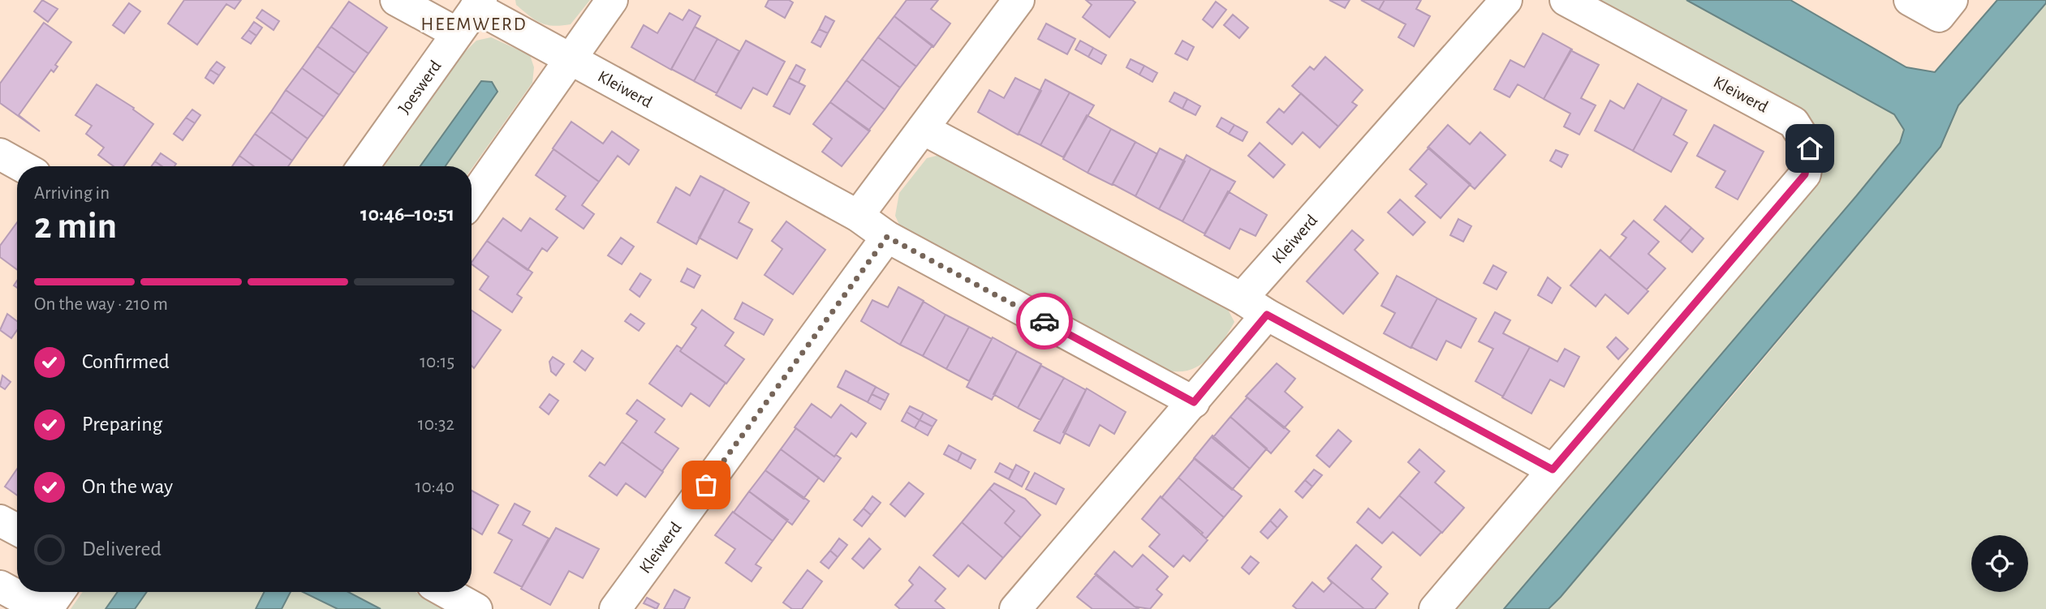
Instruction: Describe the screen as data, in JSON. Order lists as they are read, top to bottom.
{
  "streets": {
    "street": ["Joeswerd", "Kleiwerd"]
  },
  "crossings": [
    ["Joeswerd", "Kleiwerd"]
  ],
  "districts": ["HEEMWERD"],
  "page": {
    "heading": ["2 min", "Arriving in", "10:46–10:51"],
    "bar": "On the way · 210 m",
    "list": [
      ["Confirmed", "10:15"],
      ["Preparing", "10:32"],
      ["On the way", "10:40"],
      "Delivered"
    ]
  }
}
